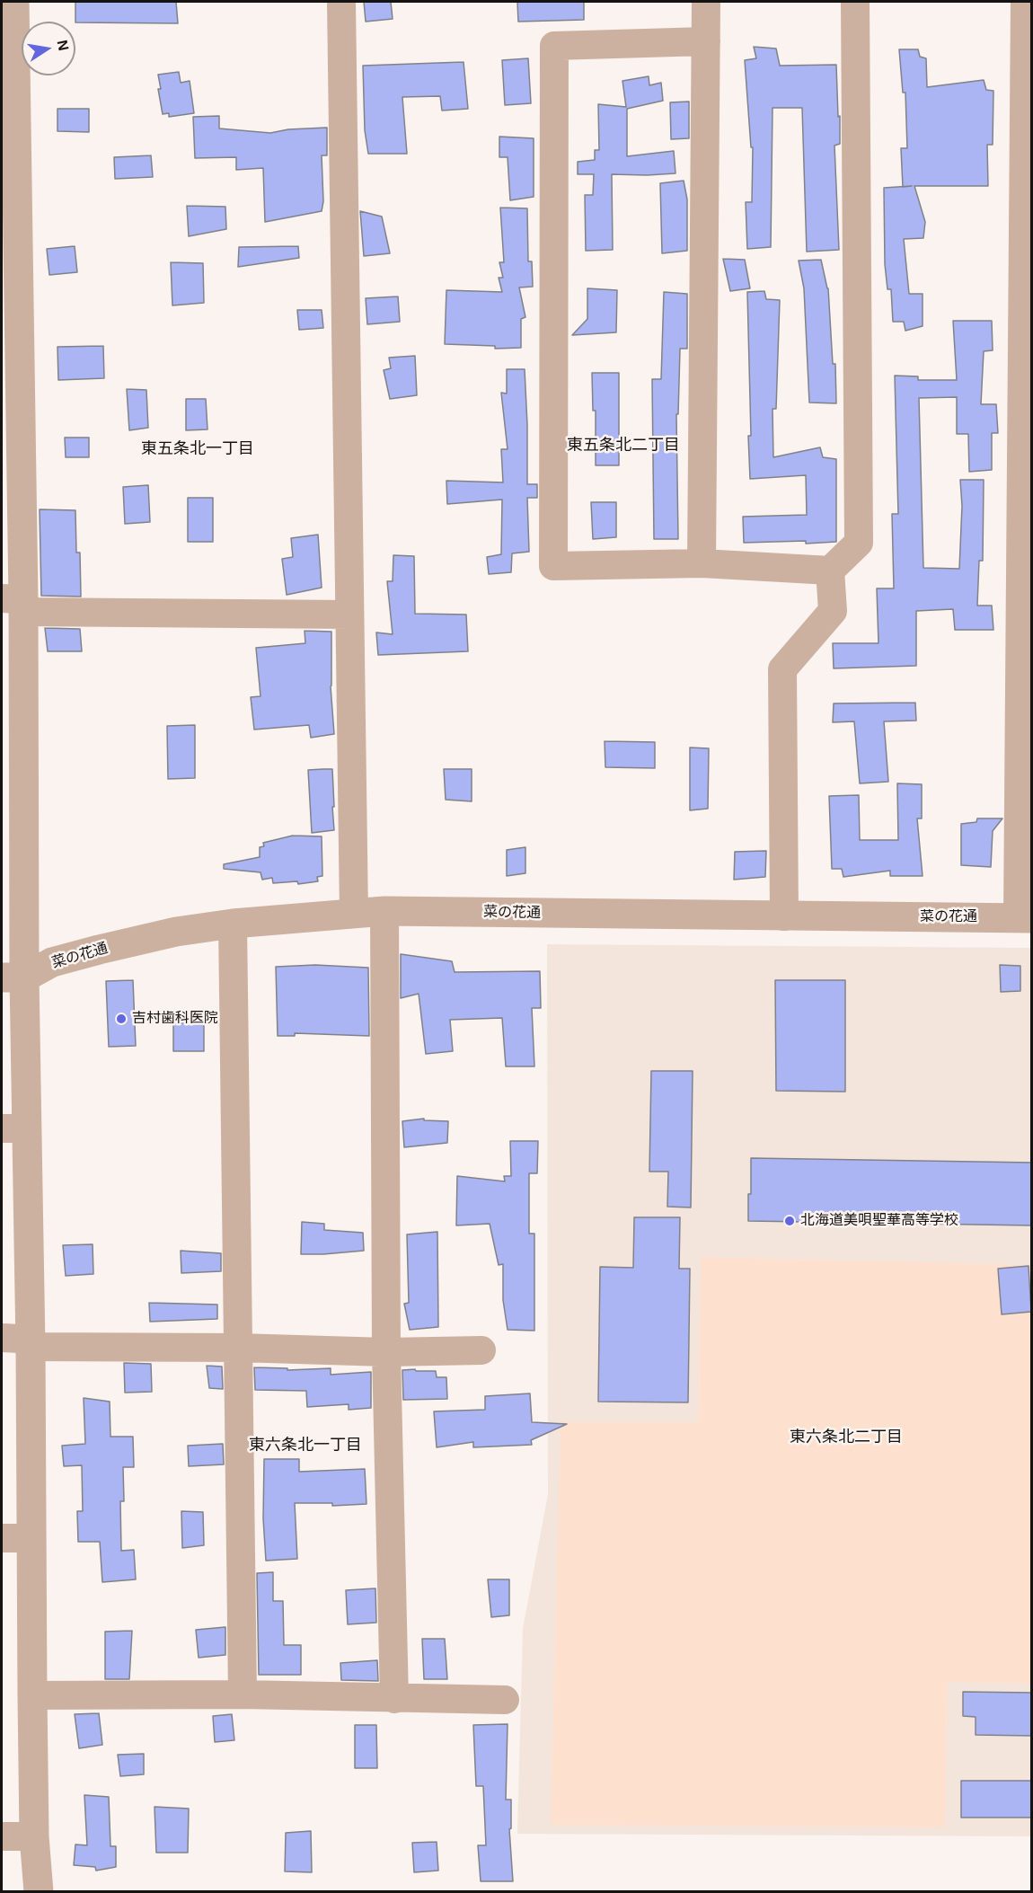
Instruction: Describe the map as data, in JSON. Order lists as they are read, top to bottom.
{
  "streets": {
    "street": ["菜の花通"]
  },
  "districts": [
    "東五条北二丁目",
    "東五条北一丁目",
    "東六条北二丁目",
    "東六条北一丁目"
  ],
  "places": ["吉村歯科医院", "北海道美唄聖華高等学校"],
  "north": "right"
}
